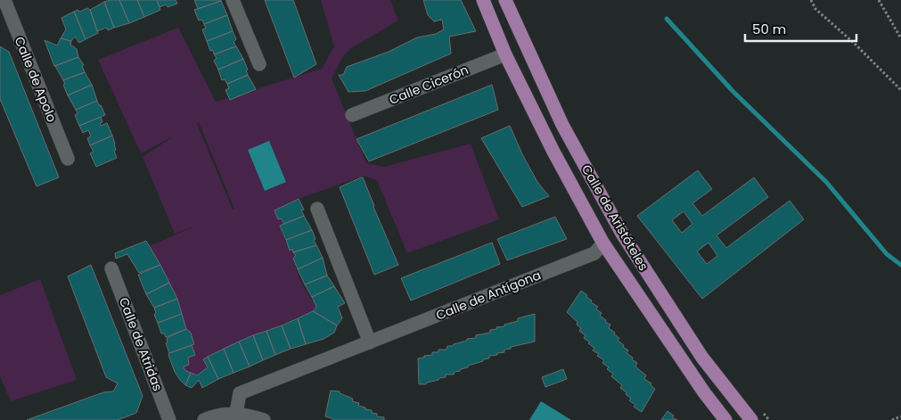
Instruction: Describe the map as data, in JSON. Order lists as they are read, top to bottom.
{
  "streets": {
    "main road": ["Calle de Aristóteles"],
    "street": [
      "Calle de Apolo",
      "Calle Cicerón",
      "Calle de Antígona",
      "Calle de Atridas"
    ]
  },
  "crossings": [
    ["Calle Cicerón", "Calle de Aristóteles"],
    ["Calle de Aristóteles", "Calle de Antígona"]
  ],
  "scale_bar": "50 m"
}
